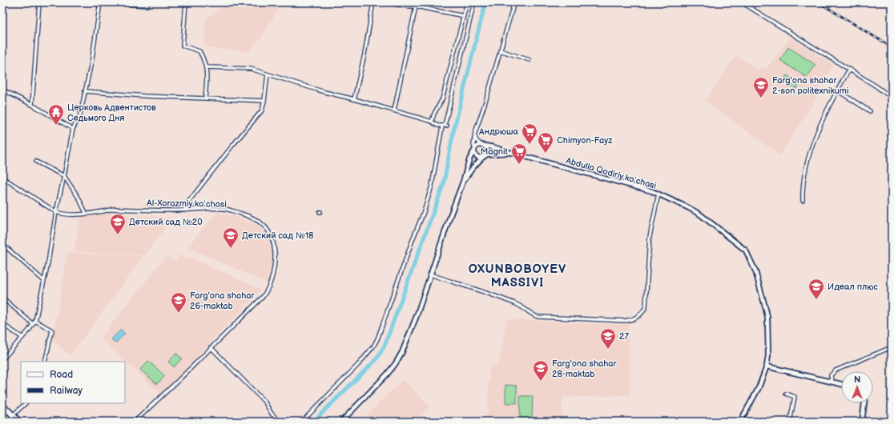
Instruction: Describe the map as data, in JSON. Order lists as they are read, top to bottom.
{
  "streets": {
    "street": ["Abdulla Qodiriy koʻchasi", "Al-Xorazmiy koʻchasi"]
  },
  "districts": ["OXUNBOBOYEV MASSIVI"],
  "places": {
    "school or university": [
      "Farg'ona shahar 2-son politexnikumi",
      "Детский сад №20",
      "Детский сад №18",
      "Идеал плюс",
      "Farg'ona shahar 26-maktab",
      "27",
      "Farg'ona shahar 28-maktab"
    ],
    "temple": ["Церковь Адвентистов Седьмого Дня"],
    "supermarket": ["Андрюша", "Chimyon-Fayz", "Magnit"]
  },
  "legend": ["Road", "Railway"],
  "north": "top"
}
